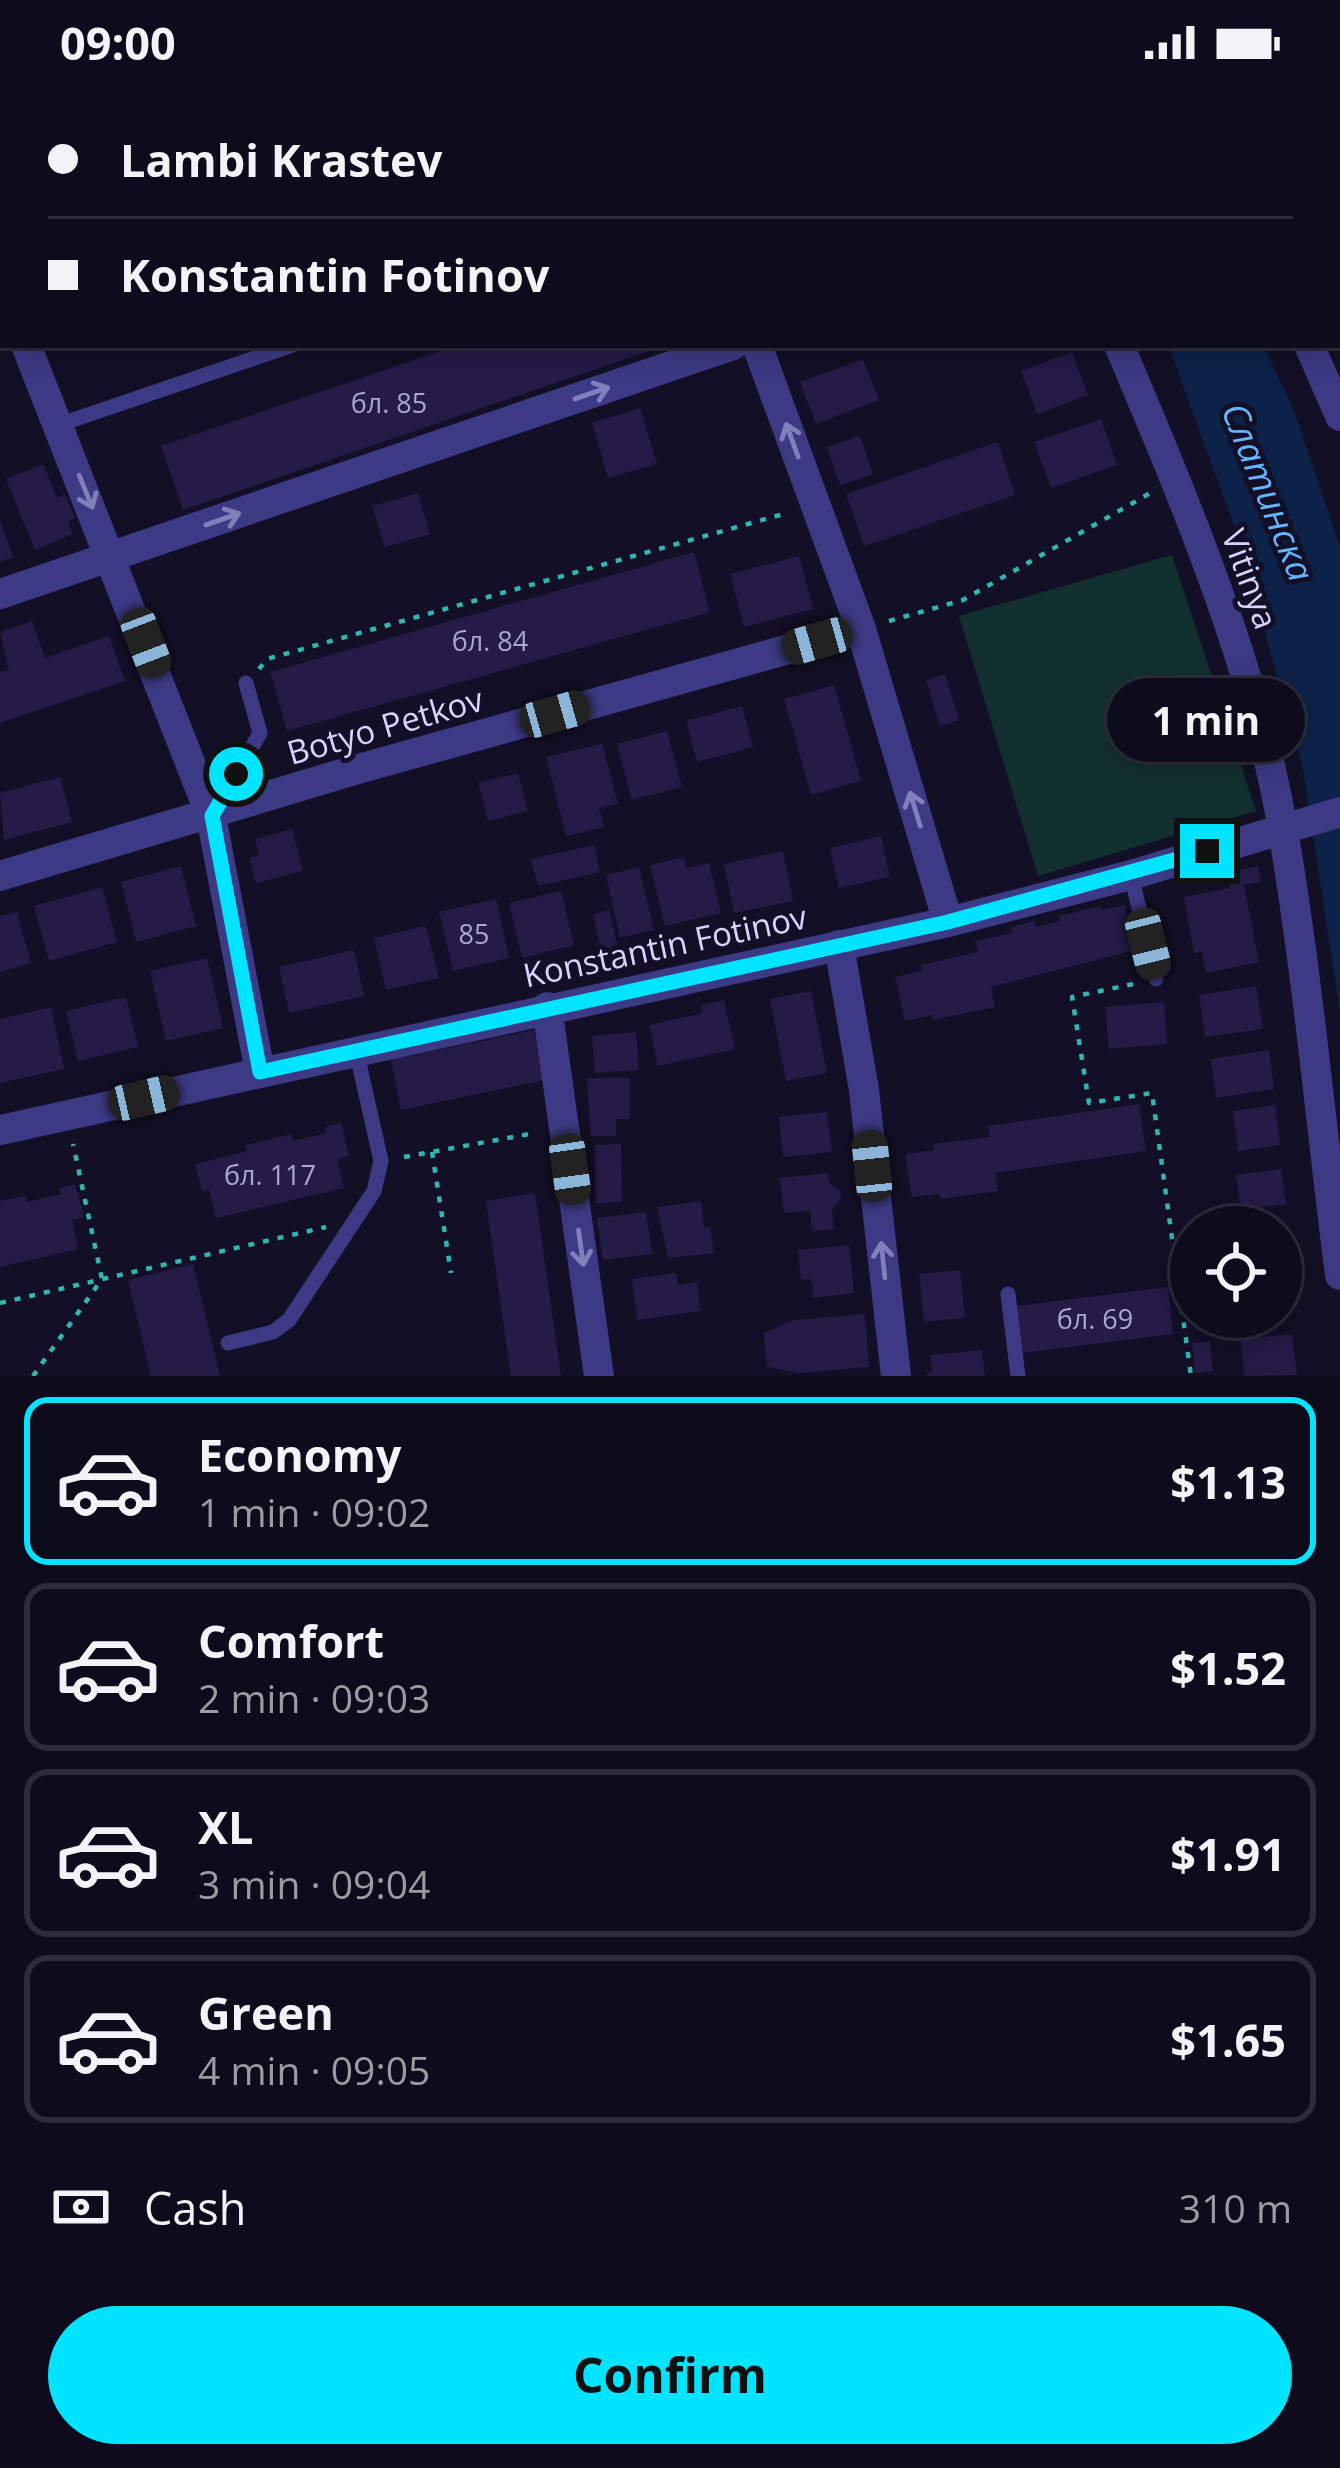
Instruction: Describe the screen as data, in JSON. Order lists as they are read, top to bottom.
{
  "streets": {
    "street": ["Vitinya", "Botyo Petkov", "Konstantin Fotinov"]
  },
  "crossings": [
    ["Vitinya", "Konstantin Fotinov"]
  ],
  "water": ["Слатинска"],
  "house_numbers": [
    "бл. 85",
    "бл. 84",
    "85",
    "бл. 117",
    "бл. 69"
  ],
  "page": {
    "status": "09:00",
    "banner": ["Lambi Krastev", "Konstantin Fotinov"],
    "bubble": "1 min",
    "list": [
      {
        "name": "Economy",
        "note": "1 min · 09:02",
        "value": "$1.13"
      },
      {
        "name": "Comfort",
        "note": "2 min · 09:03",
        "value": "$1.52"
      },
      {
        "name": "XL",
        "note": "3 min · 09:04",
        "value": "$1.91"
      },
      {
        "name": "Green",
        "note": "4 min · 09:05",
        "value": "$1.65"
      }
    ],
    "pay": ["Cash", "310 m"],
    "buttons": "Confirm"
  }
}
